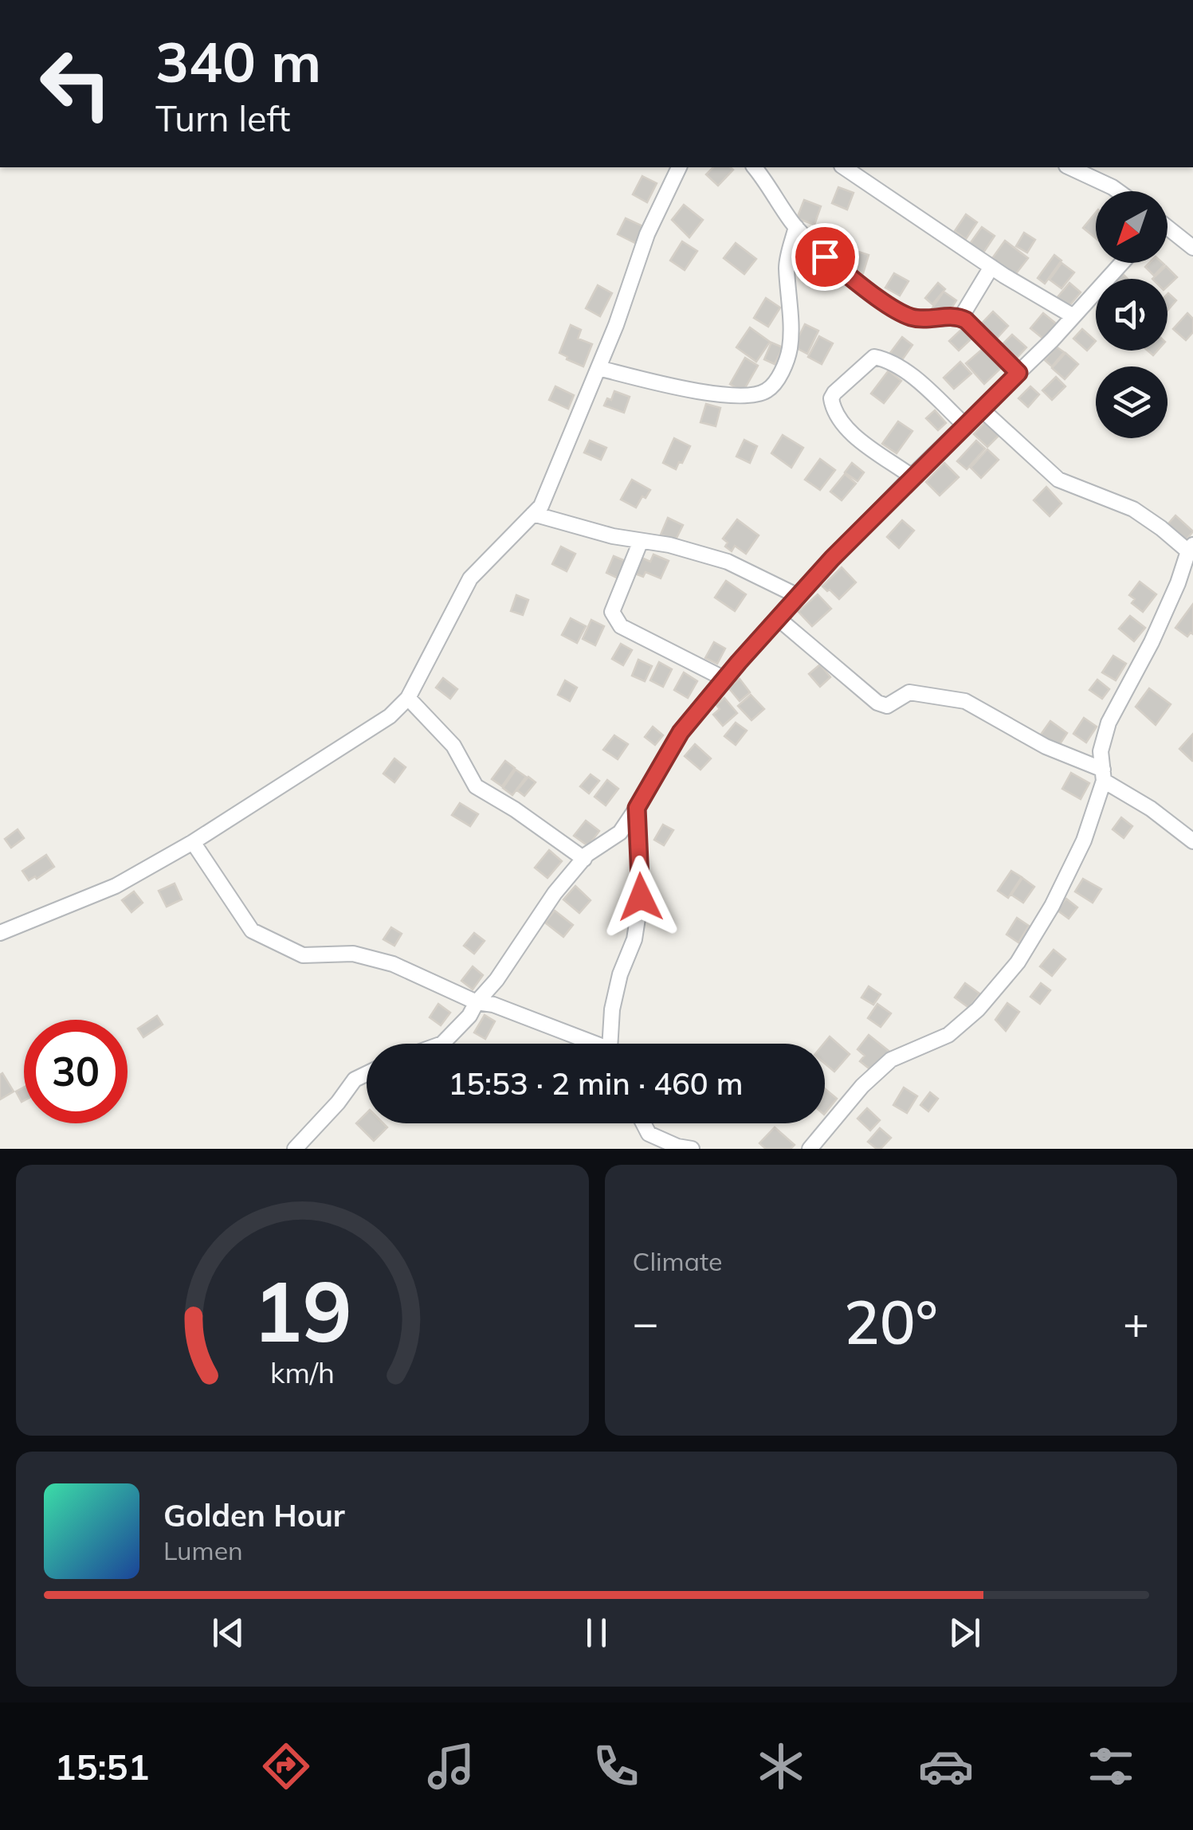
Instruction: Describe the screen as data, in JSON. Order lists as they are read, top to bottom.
{
  "north": "bottom left",
  "page": {
    "turn": ["340 m", "Turn left"],
    "limit": "30",
    "trip": "15:53 · 2 min · 460 m",
    "tile": "Climate",
    "heat": ["−", "20°", "+"],
    "song": ["Golden Hour", "Lumen"],
    "tabs": "15:51",
    "gauge": ["19", "km/h"]
  }
}
